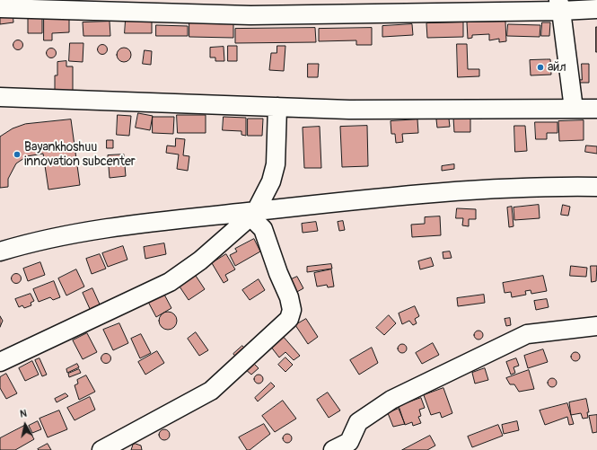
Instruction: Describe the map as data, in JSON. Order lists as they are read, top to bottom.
{
  "places": ["айл", "Bayankhoshuu innovation subcenter"],
  "north": "top"
}
